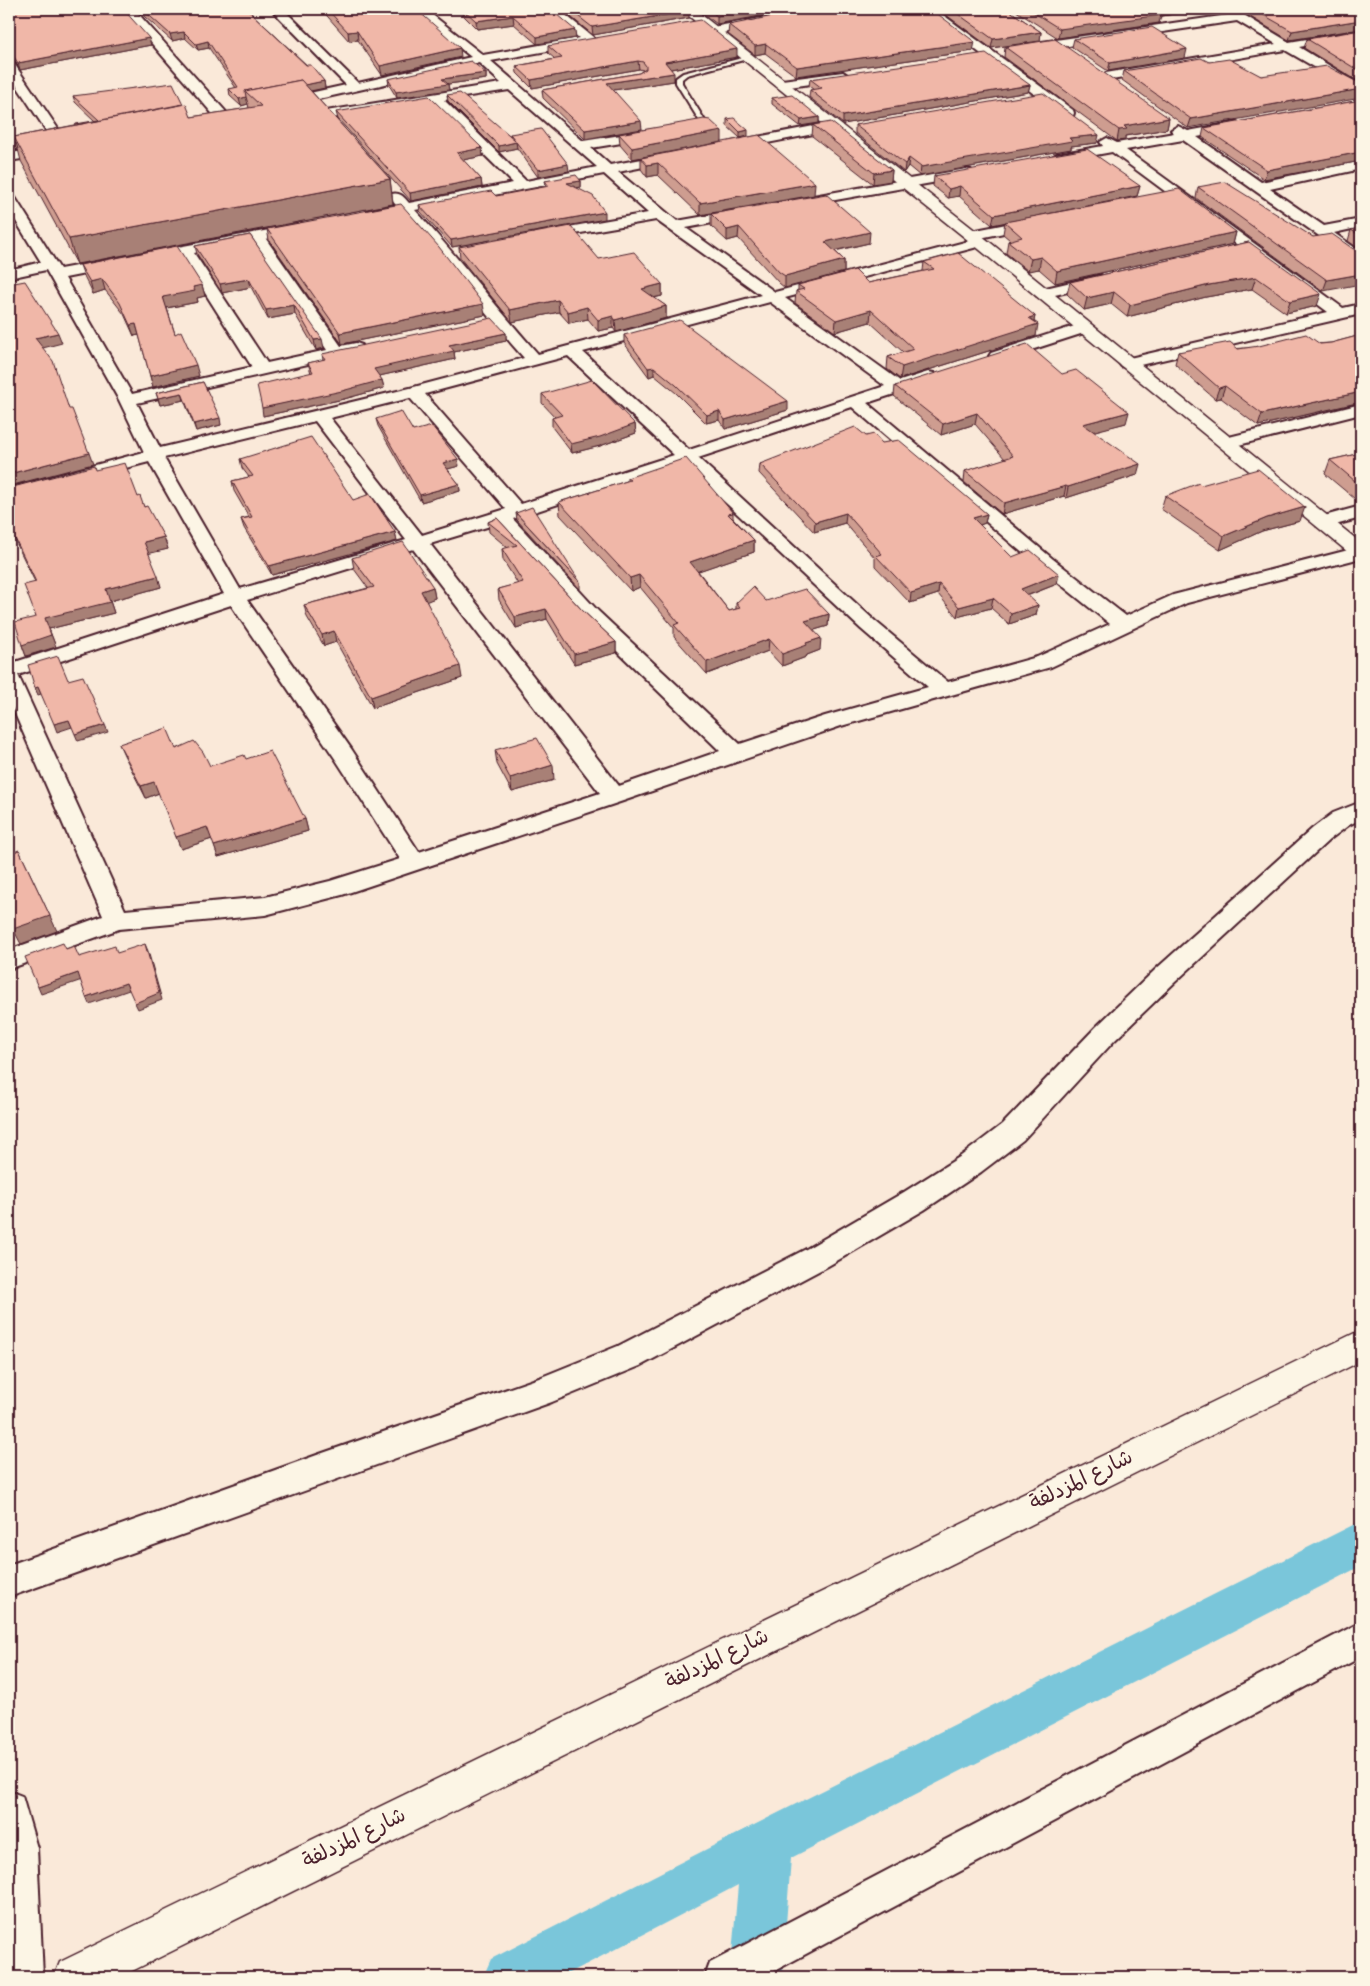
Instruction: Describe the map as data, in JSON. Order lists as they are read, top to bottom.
{
  "streets": {
    "street": ["شارع المزدلفة"]
  }
}
